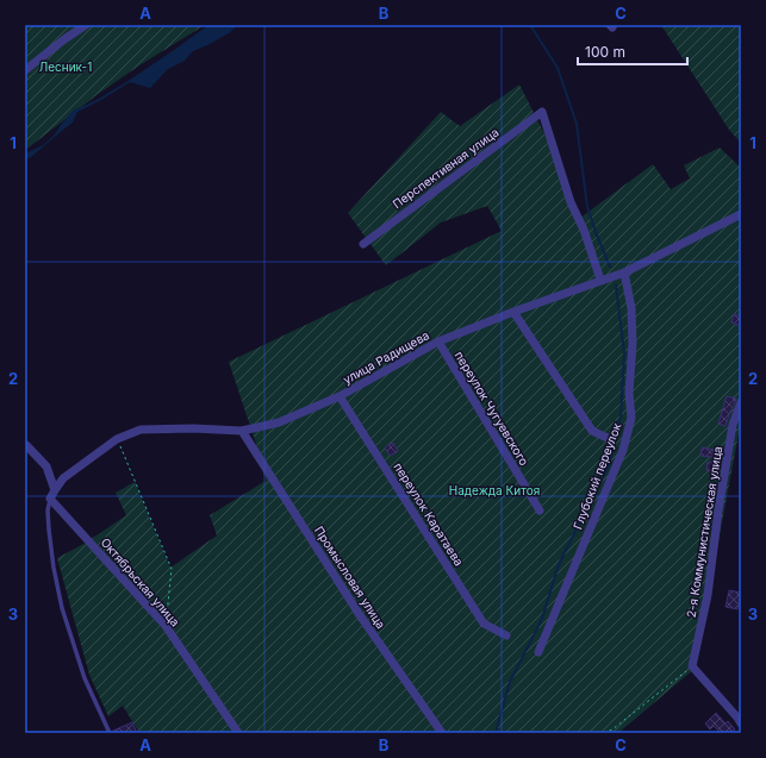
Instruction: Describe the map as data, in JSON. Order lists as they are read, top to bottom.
{
  "streets": {
    "street": [
      "Перспективная улица",
      "улица Радищева",
      "переулок Чугуевского",
      "Глубокий переулок",
      "переулок Каратаева",
      "2-я Коммунистическая улица",
      "Промысловая улица",
      "Октябрьская улица"
    ]
  },
  "crossings": [
    ["Перспективная улица", "улица Радищева"],
    ["улица Радищева", "переулок Чугуевского"],
    ["улица Радищева", "Глубокий переулок"],
    ["улица Радищева", "переулок Каратаева"],
    ["улица Радищева", "Промысловая улица"],
    ["улица Радищева", "Октябрьская улица"]
  ],
  "parks": ["Лесник-1", "Надежда Китоя"],
  "scale_bar": "100 m",
  "grid": {
    "columns": ["A", "B", "C"],
    "rows": ["1", "2", "3"]
  }
}
